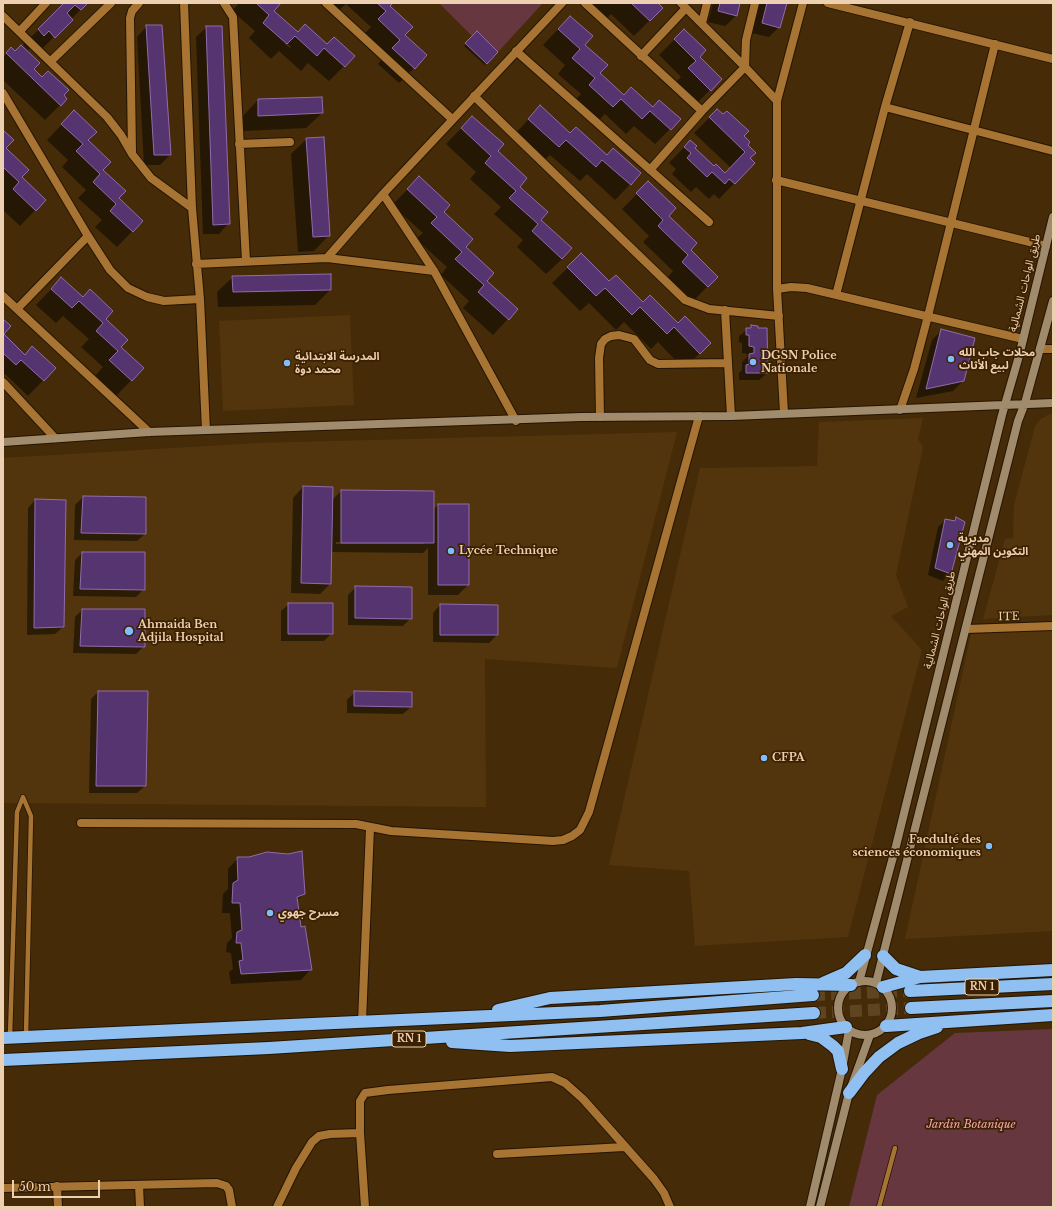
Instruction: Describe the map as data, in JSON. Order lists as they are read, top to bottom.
{
  "streets": {
    "highway": ["RN 1"],
    "main road": ["طريق الواحات الشمالية"],
    "street": ["ITE"]
  },
  "parks": ["Jardin Botanique"],
  "places": [
    "محلات جاب الله لبيع الأثاث",
    "DGSN Police Nationale",
    "المدرسة الابتدائية محمد دوة",
    "مديرية التكوين المهني",
    "Lycée Technique",
    "Ahmaida Ben Adjila Hospital",
    "CFPA",
    "Facdulté des sciences économiques",
    "مسرح جهوي"
  ],
  "scale_bar": "50 m"
}
